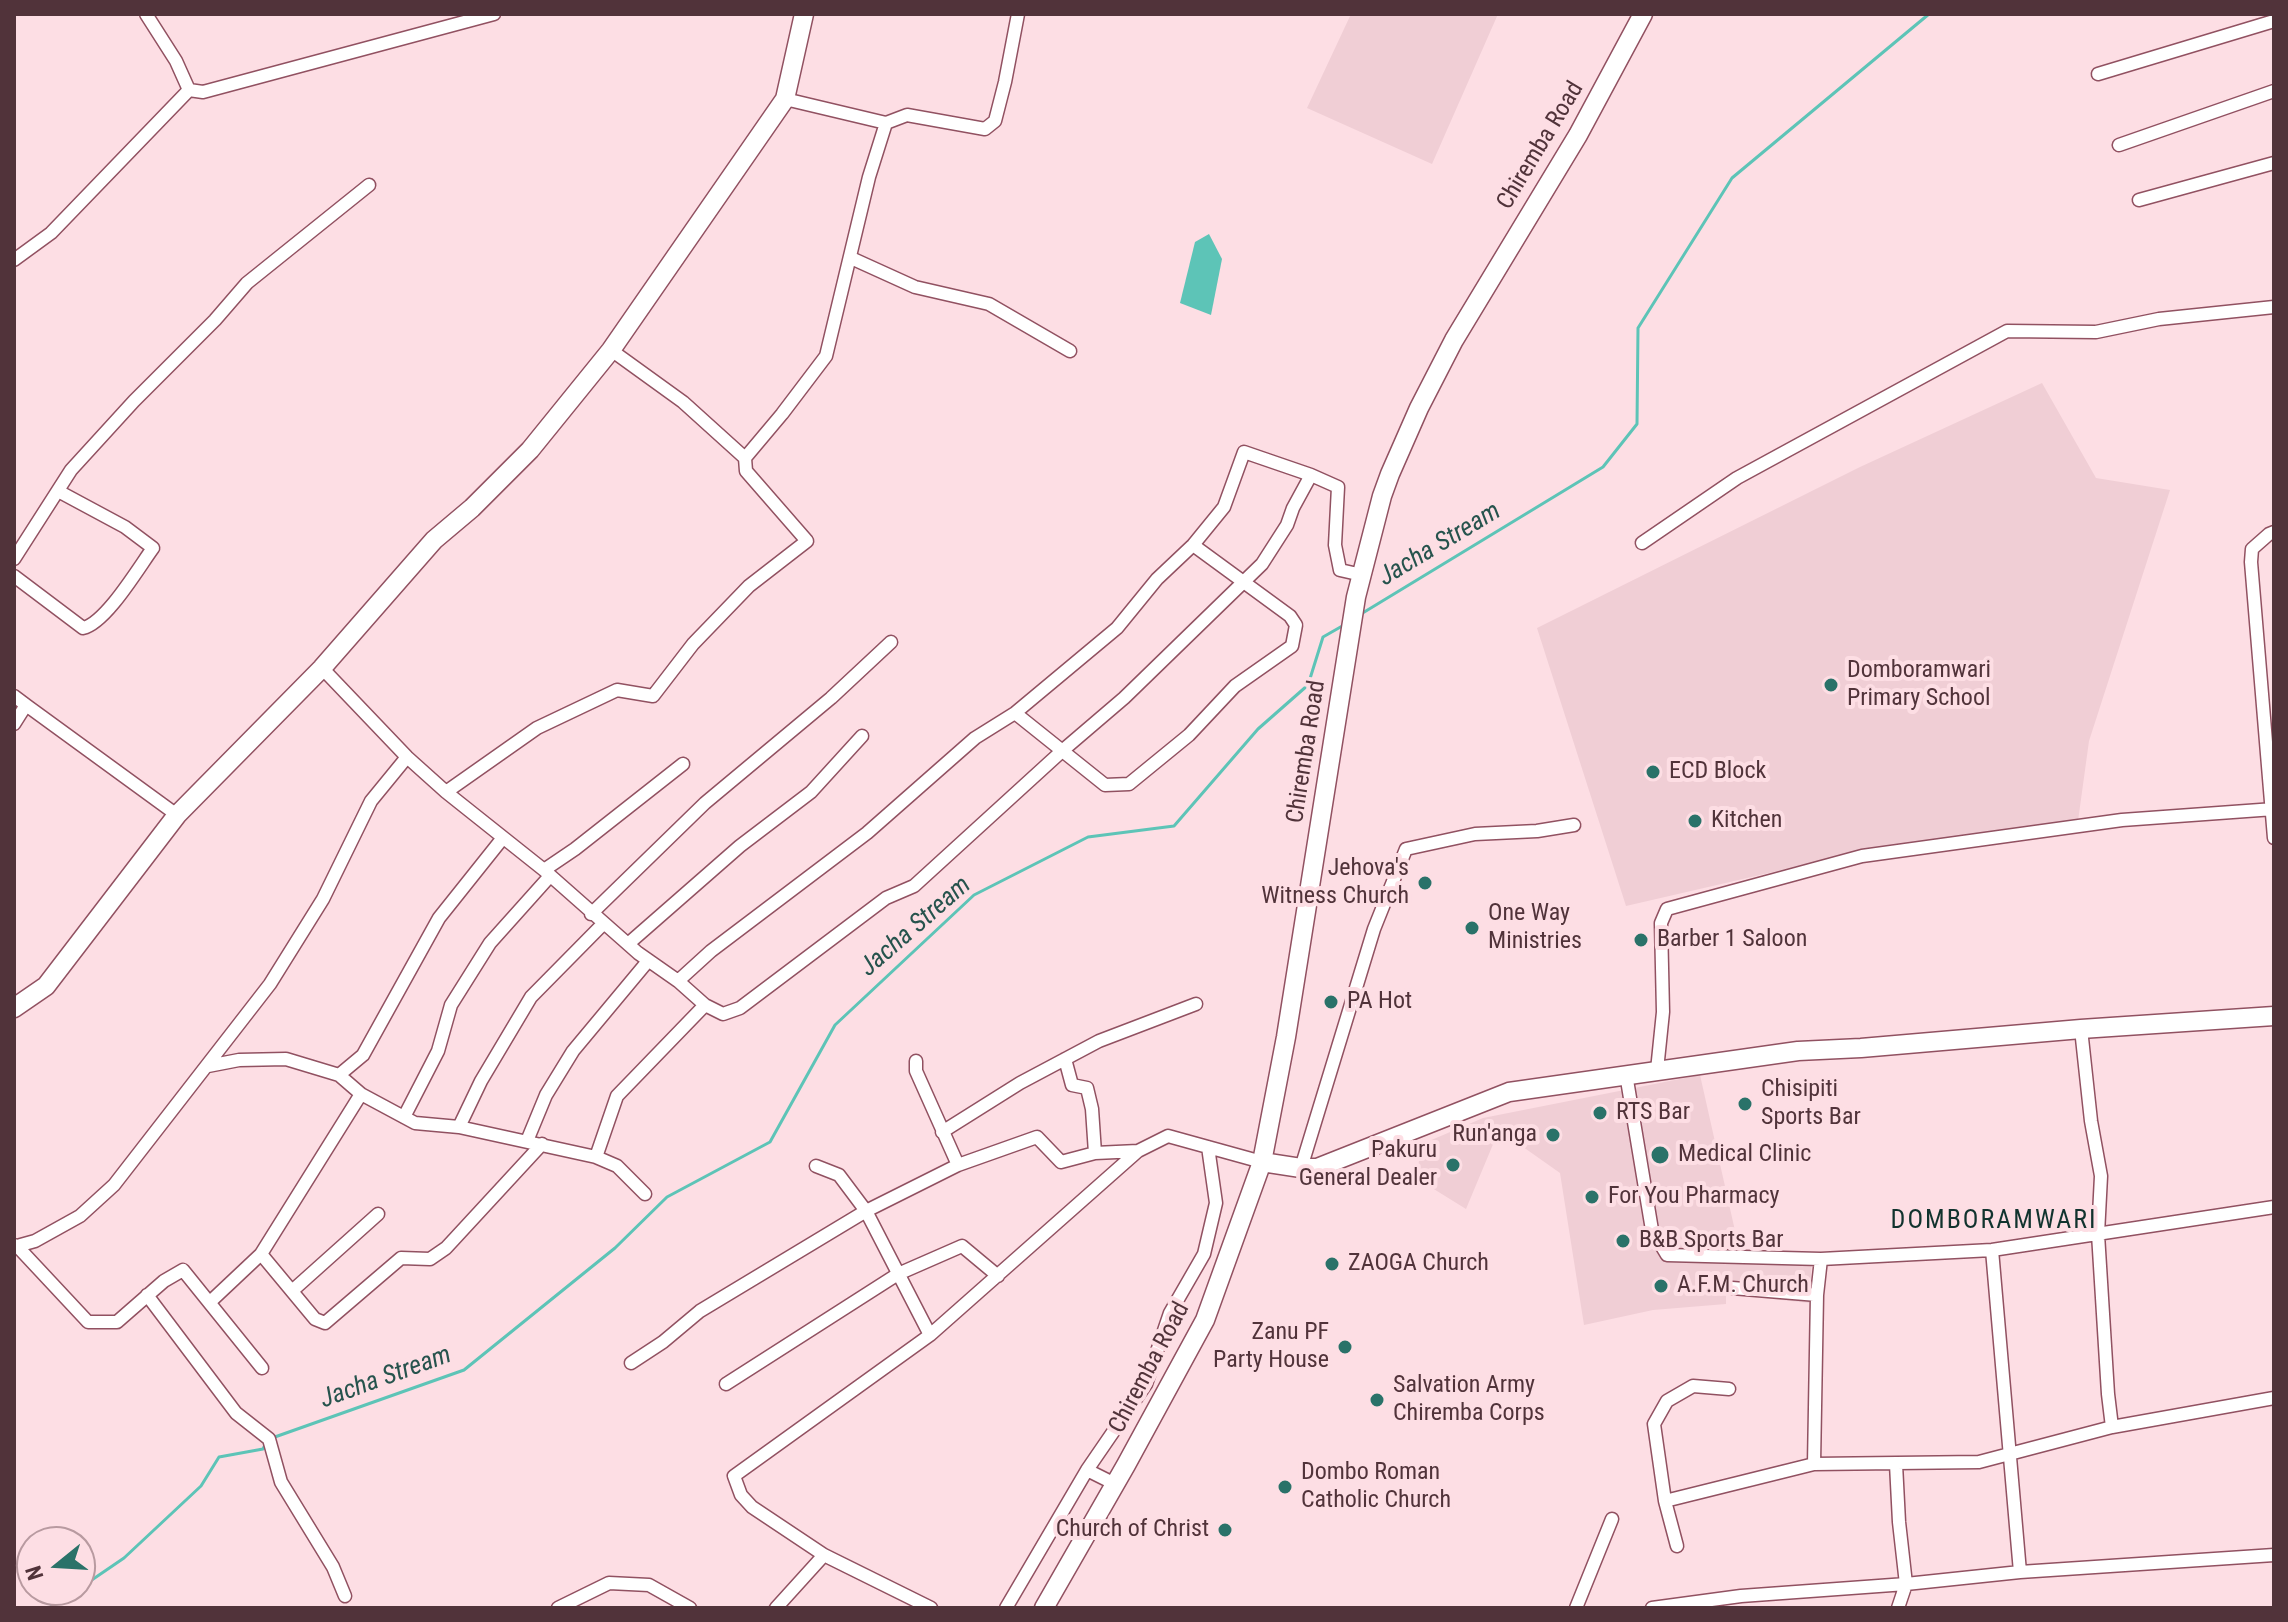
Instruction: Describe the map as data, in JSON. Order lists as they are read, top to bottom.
{
  "streets": {
    "street": ["Chiremba Road"]
  },
  "districts": ["DOMBORAMWARI"],
  "water": ["Jacha Stream"],
  "places": [
    "Domboramwari Primary School",
    "ECD Block",
    "Kitchen",
    "Jehova's Witness Church",
    "One Way Ministries",
    "Barber 1 Saloon",
    "PA Hot",
    "Chisipiti Sports Bar",
    "RTS Bar",
    "Run'anga",
    "Medical Clinic",
    "Pakuru General Dealer",
    "For You Pharmacy",
    "B&B Sports Bar",
    "ZAOGA Church",
    "A.F.M. Church",
    "Zanu PF Party House",
    "Salvation Army Chiremba Corps",
    "Dombo Roman Catholic Church",
    "Church of Christ"
  ],
  "north": "left"
}
